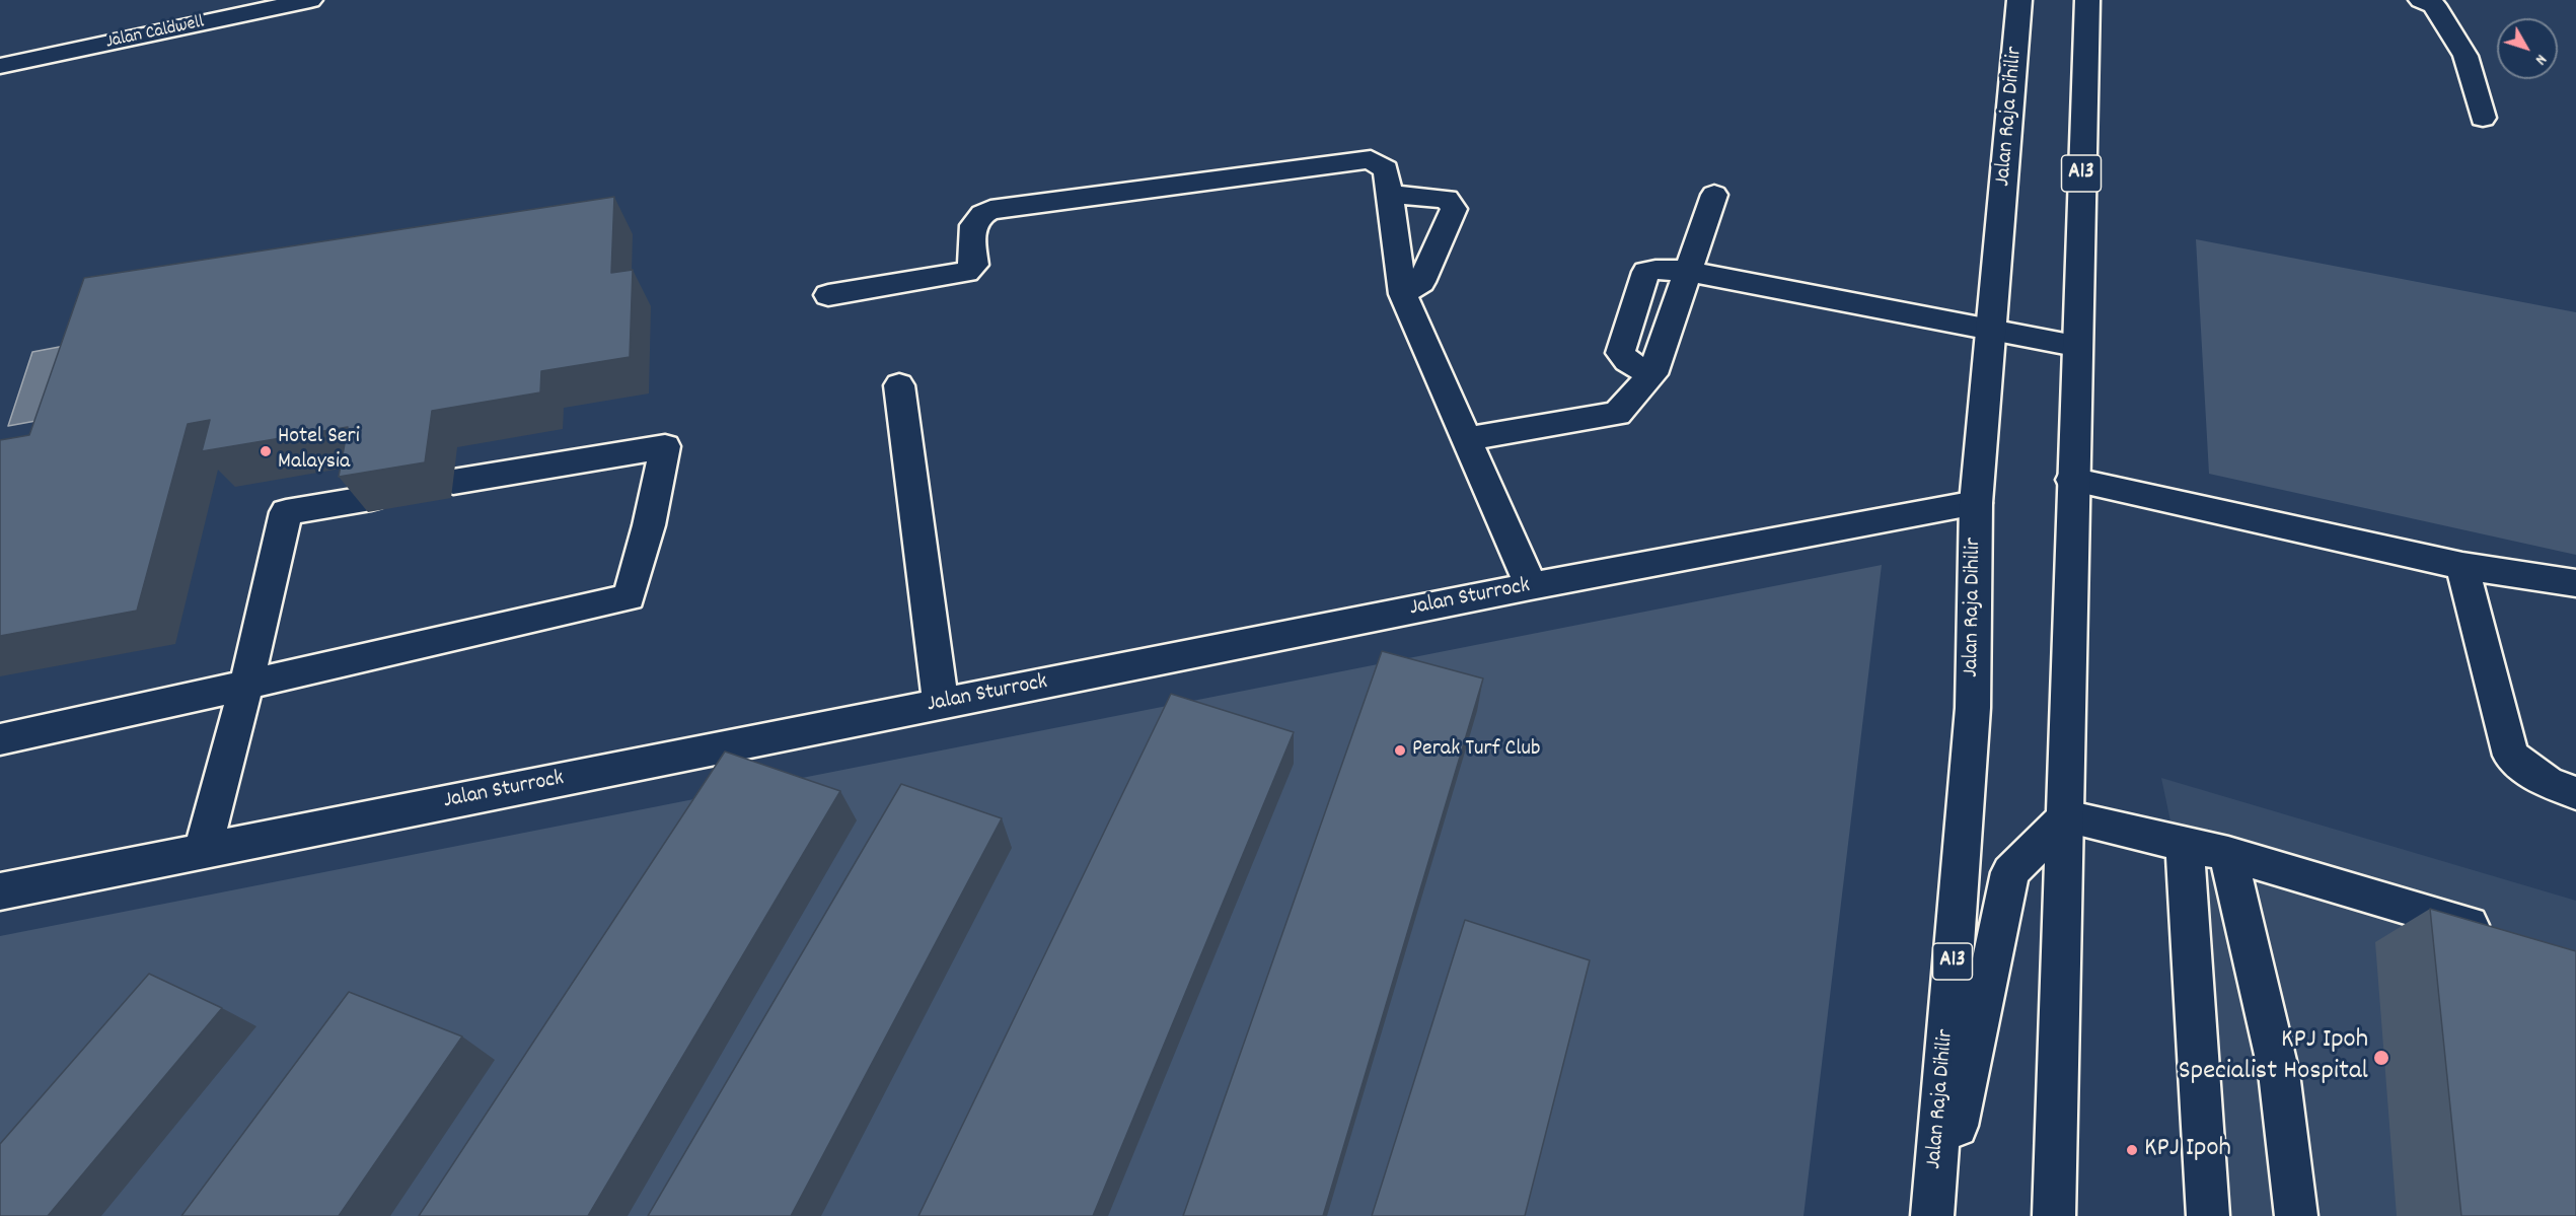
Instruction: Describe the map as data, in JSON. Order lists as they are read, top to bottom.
{
  "streets": {
    "main road": [
      "Jalan Caldwell",
      "Jalan Raja Dihilir",
      "A13",
      "Jalan Sturrock"
    ]
  },
  "crossings": [
    ["Jalan Raja Dihilir", "Jalan Sturrock"]
  ],
  "places": [
    "Hotel Seri Malaysia",
    "Perak Turf Club",
    "KPJ Ipoh Specialist Hospital",
    "KPJ Ipoh"
  ],
  "north": "bottom right"
}
